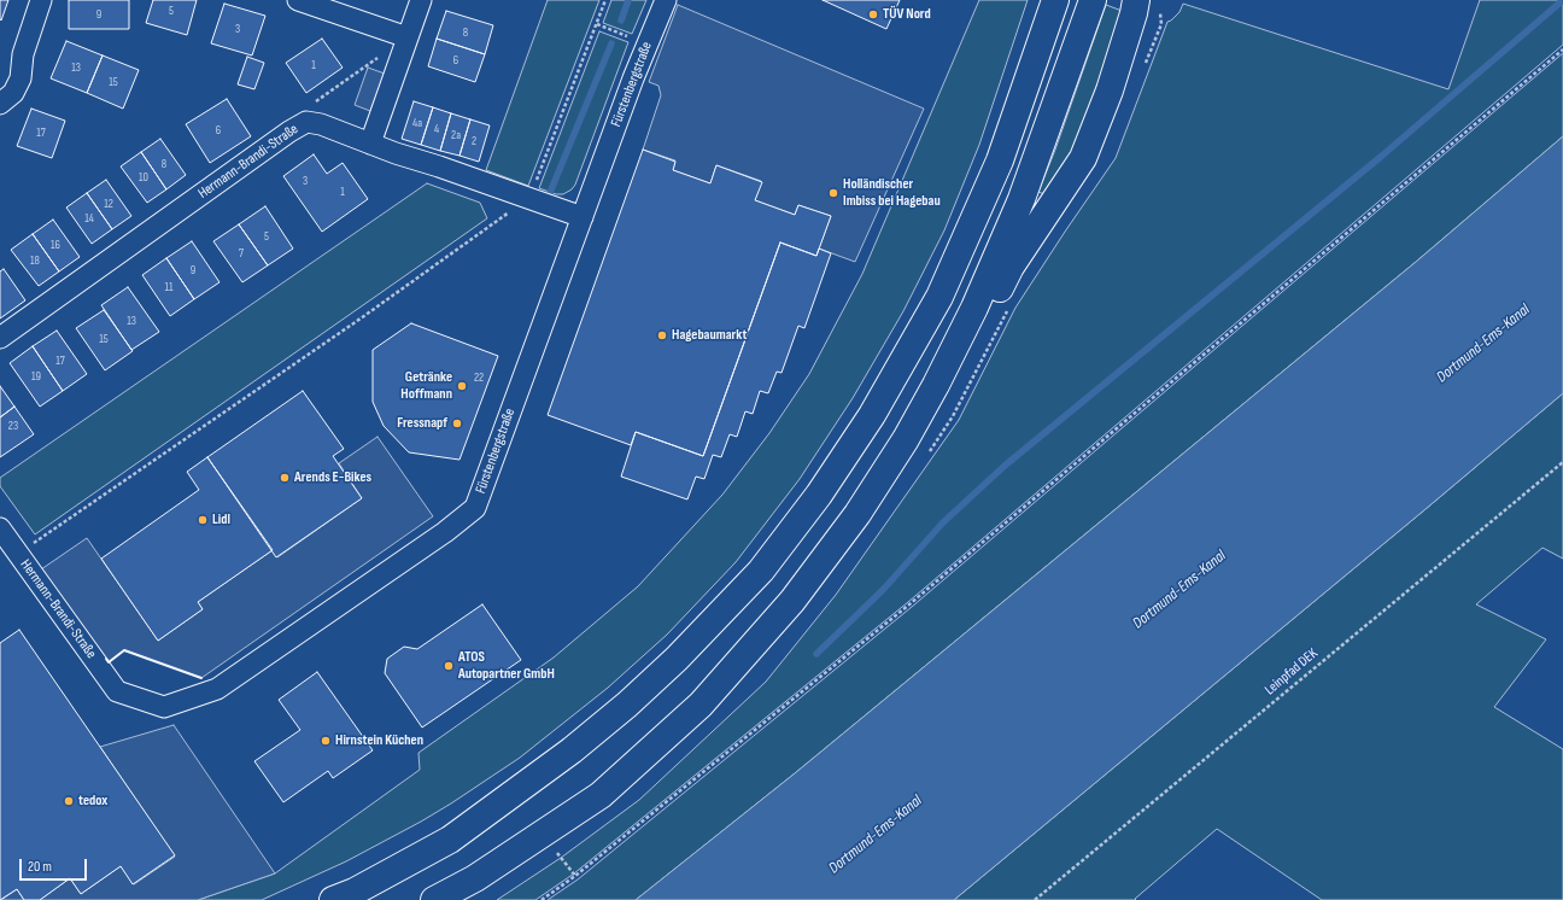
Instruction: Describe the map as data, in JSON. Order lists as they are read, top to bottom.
{
  "streets": {
    "street": ["Fürstenbergstraße", "Hermann-Brandi-Straße"],
    "path": ["Leinpfad DEK"]
  },
  "crossings": [
    ["Fürstenbergstraße", "Hermann-Brandi-Straße"]
  ],
  "water": ["Dortmund-Ems-Kanal"],
  "places": [
    "TÜV Nord",
    "Holländischer Imbiss bei Hagebau",
    "Hagebaumarkt",
    "Getränke Hoffmann",
    "Fressnapf",
    "Arends E-Bikes",
    "Lidl",
    "ATOS Autopartner GmbH",
    "Hirnstein Küchen",
    "tedox"
  ],
  "house_numbers": [
    "5",
    "9",
    "3",
    "8",
    "6",
    "1",
    "13",
    "15",
    "4a",
    "4",
    "6",
    "17",
    "2a",
    "2",
    "8",
    "10",
    "3",
    "1",
    "12",
    "14",
    "5",
    "16",
    "7",
    "18",
    "9",
    "11",
    "13",
    "15",
    "17",
    "19",
    "22",
    "23"
  ],
  "scale_bar": "20 m"
}
